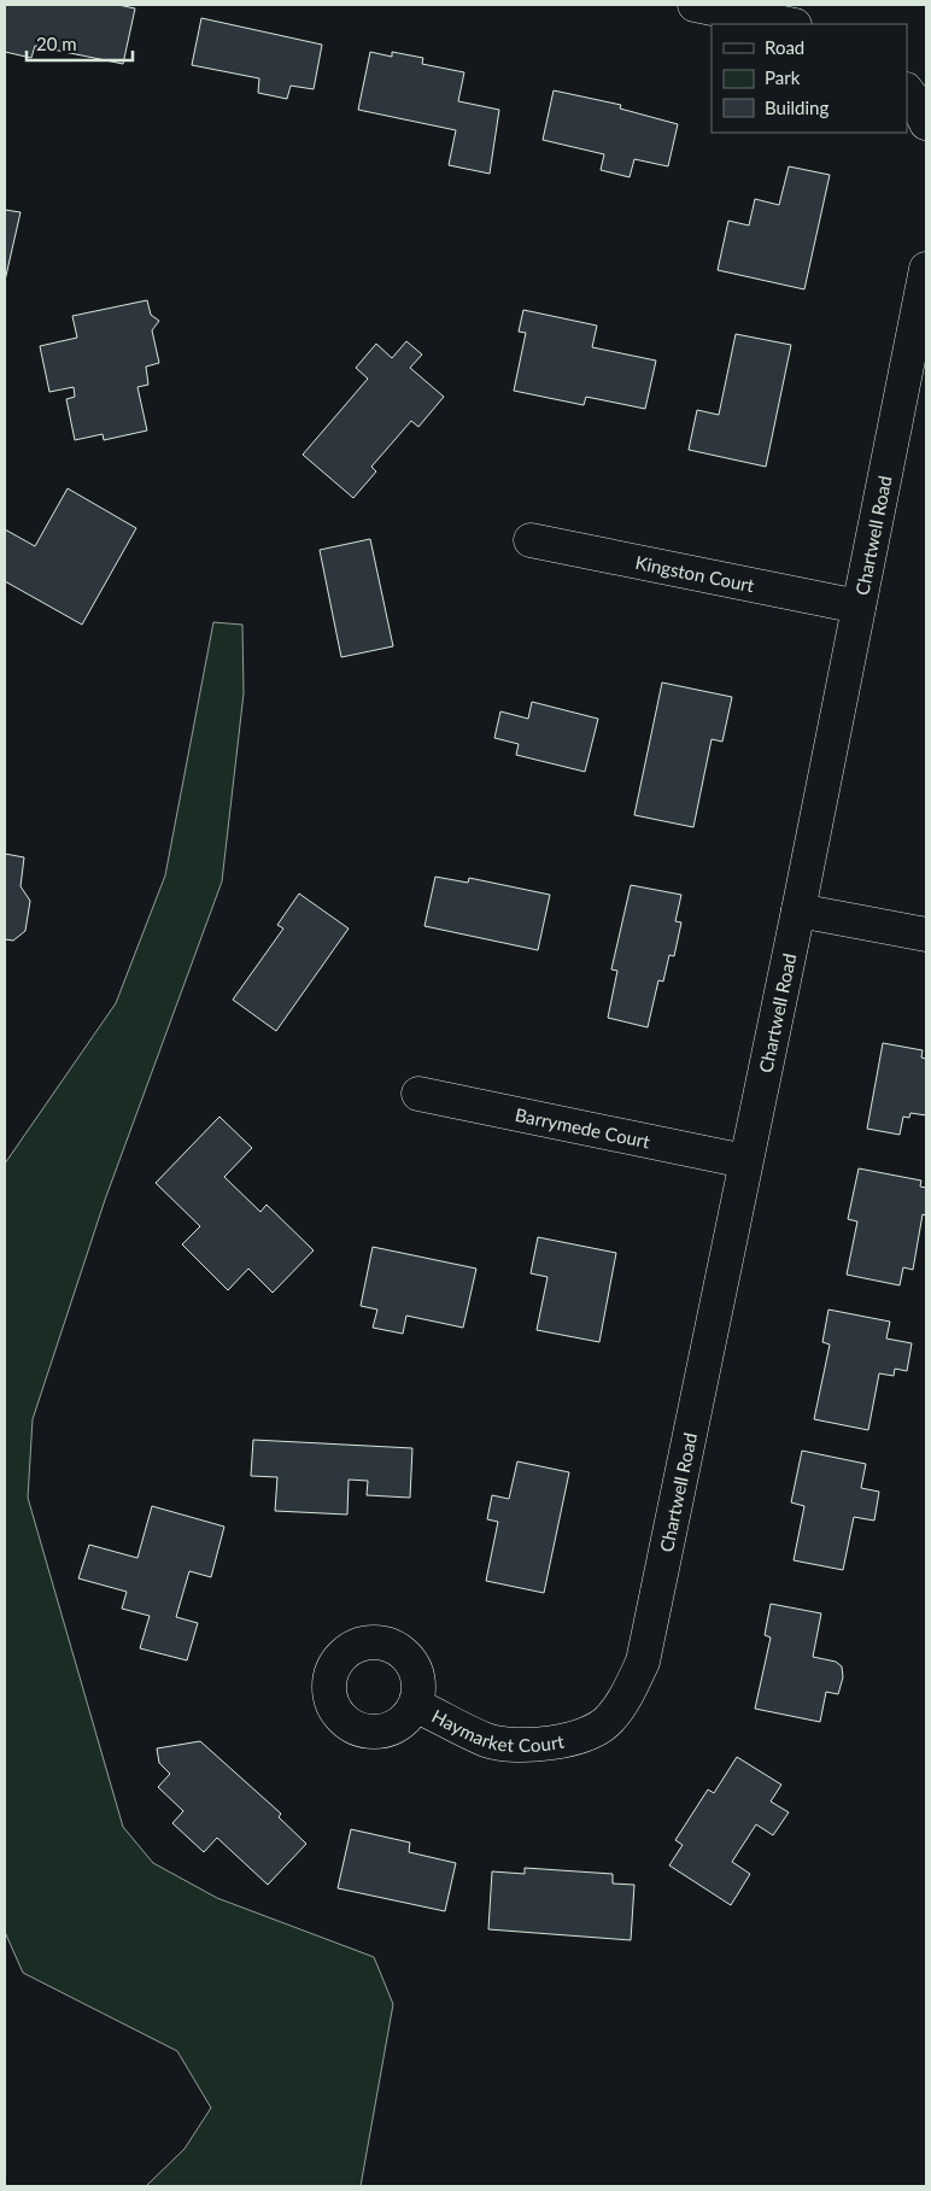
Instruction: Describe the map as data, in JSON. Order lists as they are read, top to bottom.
{
  "streets": {
    "street": [
      "Chartwell Road",
      "Kingston Court",
      "Barrymede Court",
      "Haymarket Court"
    ]
  },
  "crossings": [
    ["Chartwell Road", "Kingston Court"],
    ["Chartwell Road", "Barrymede Court"],
    ["Chartwell Road", "Haymarket Court"]
  ],
  "legend": ["Road", "Park", "Building"],
  "scale_bar": "20 m"
}
